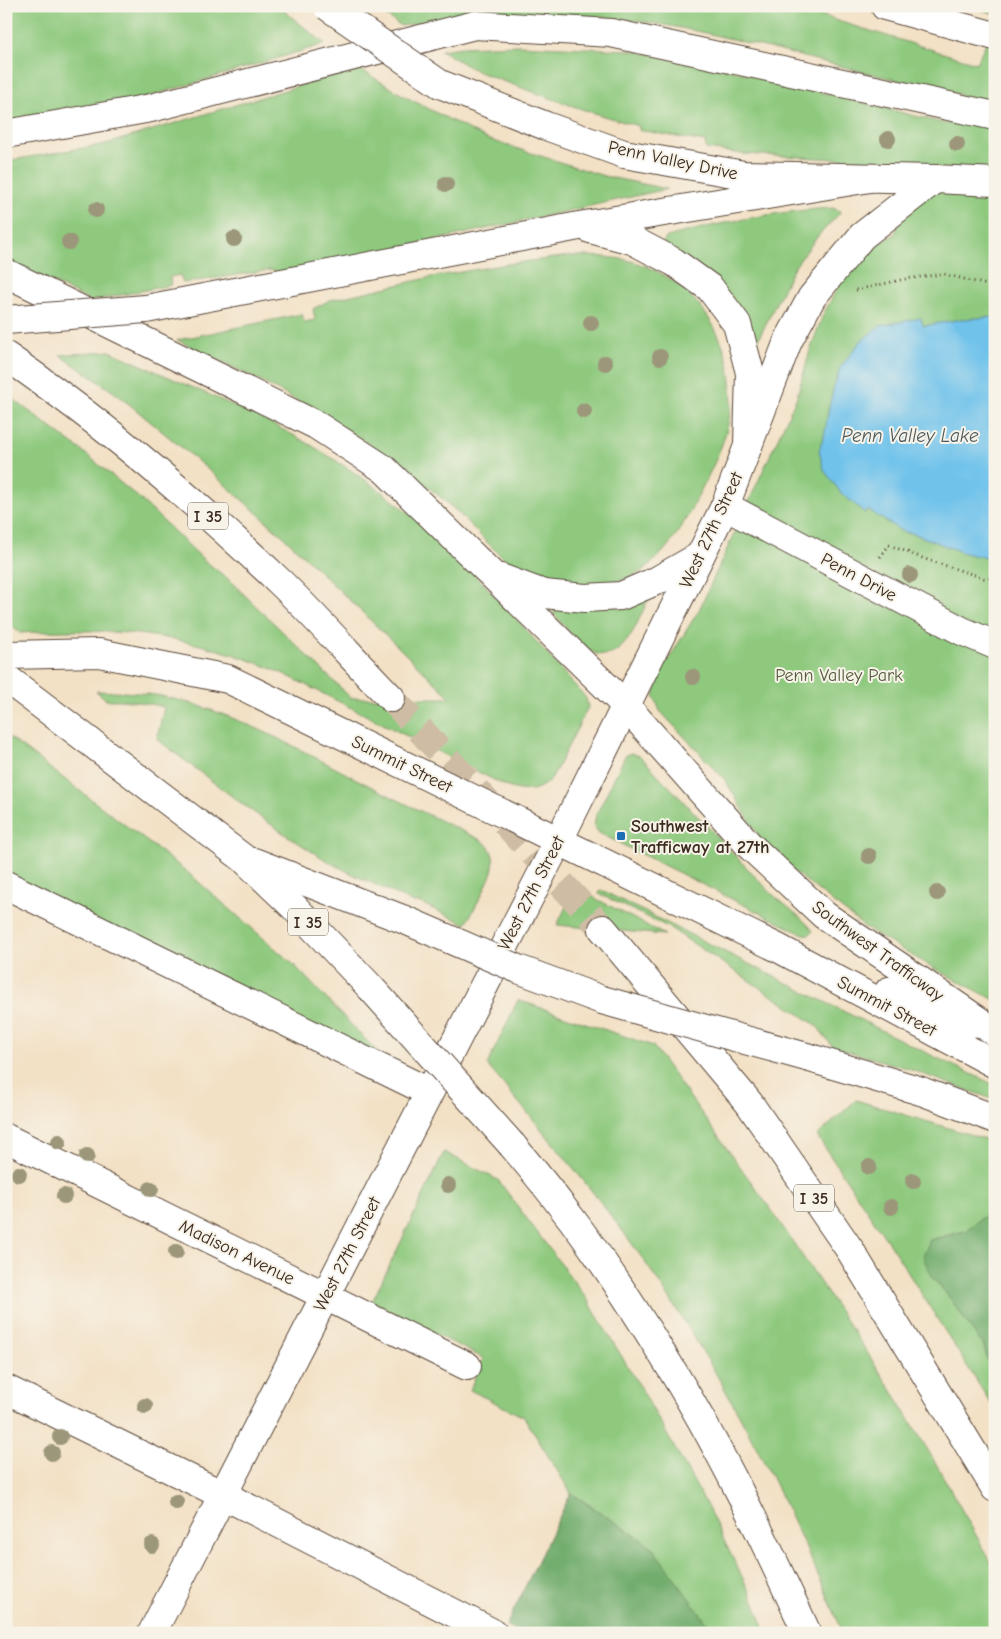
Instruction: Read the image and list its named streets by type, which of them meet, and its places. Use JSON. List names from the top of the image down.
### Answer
{
  "streets": {
    "main road": [
      "Penn Valley Drive",
      "I 35",
      "West 27th Street",
      "Penn Drive",
      "Summit Street",
      "Southwest Trafficway",
      "Madison Avenue"
    ]
  },
  "crossings": [
    ["Penn Valley Drive", "West 27th Street"],
    ["West 27th Street", "Penn Drive"],
    ["West 27th Street", "Summit Street"],
    ["West 27th Street", "Southwest Trafficway"],
    ["West 27th Street", "Madison Avenue"],
    ["Summit Street", "Southwest Trafficway"]
  ],
  "water": ["Penn Valley Lake"],
  "parks": ["Penn Valley Park"],
  "places": {
    "transit": ["Southwest Trafficway at 27th"]
  }
}
